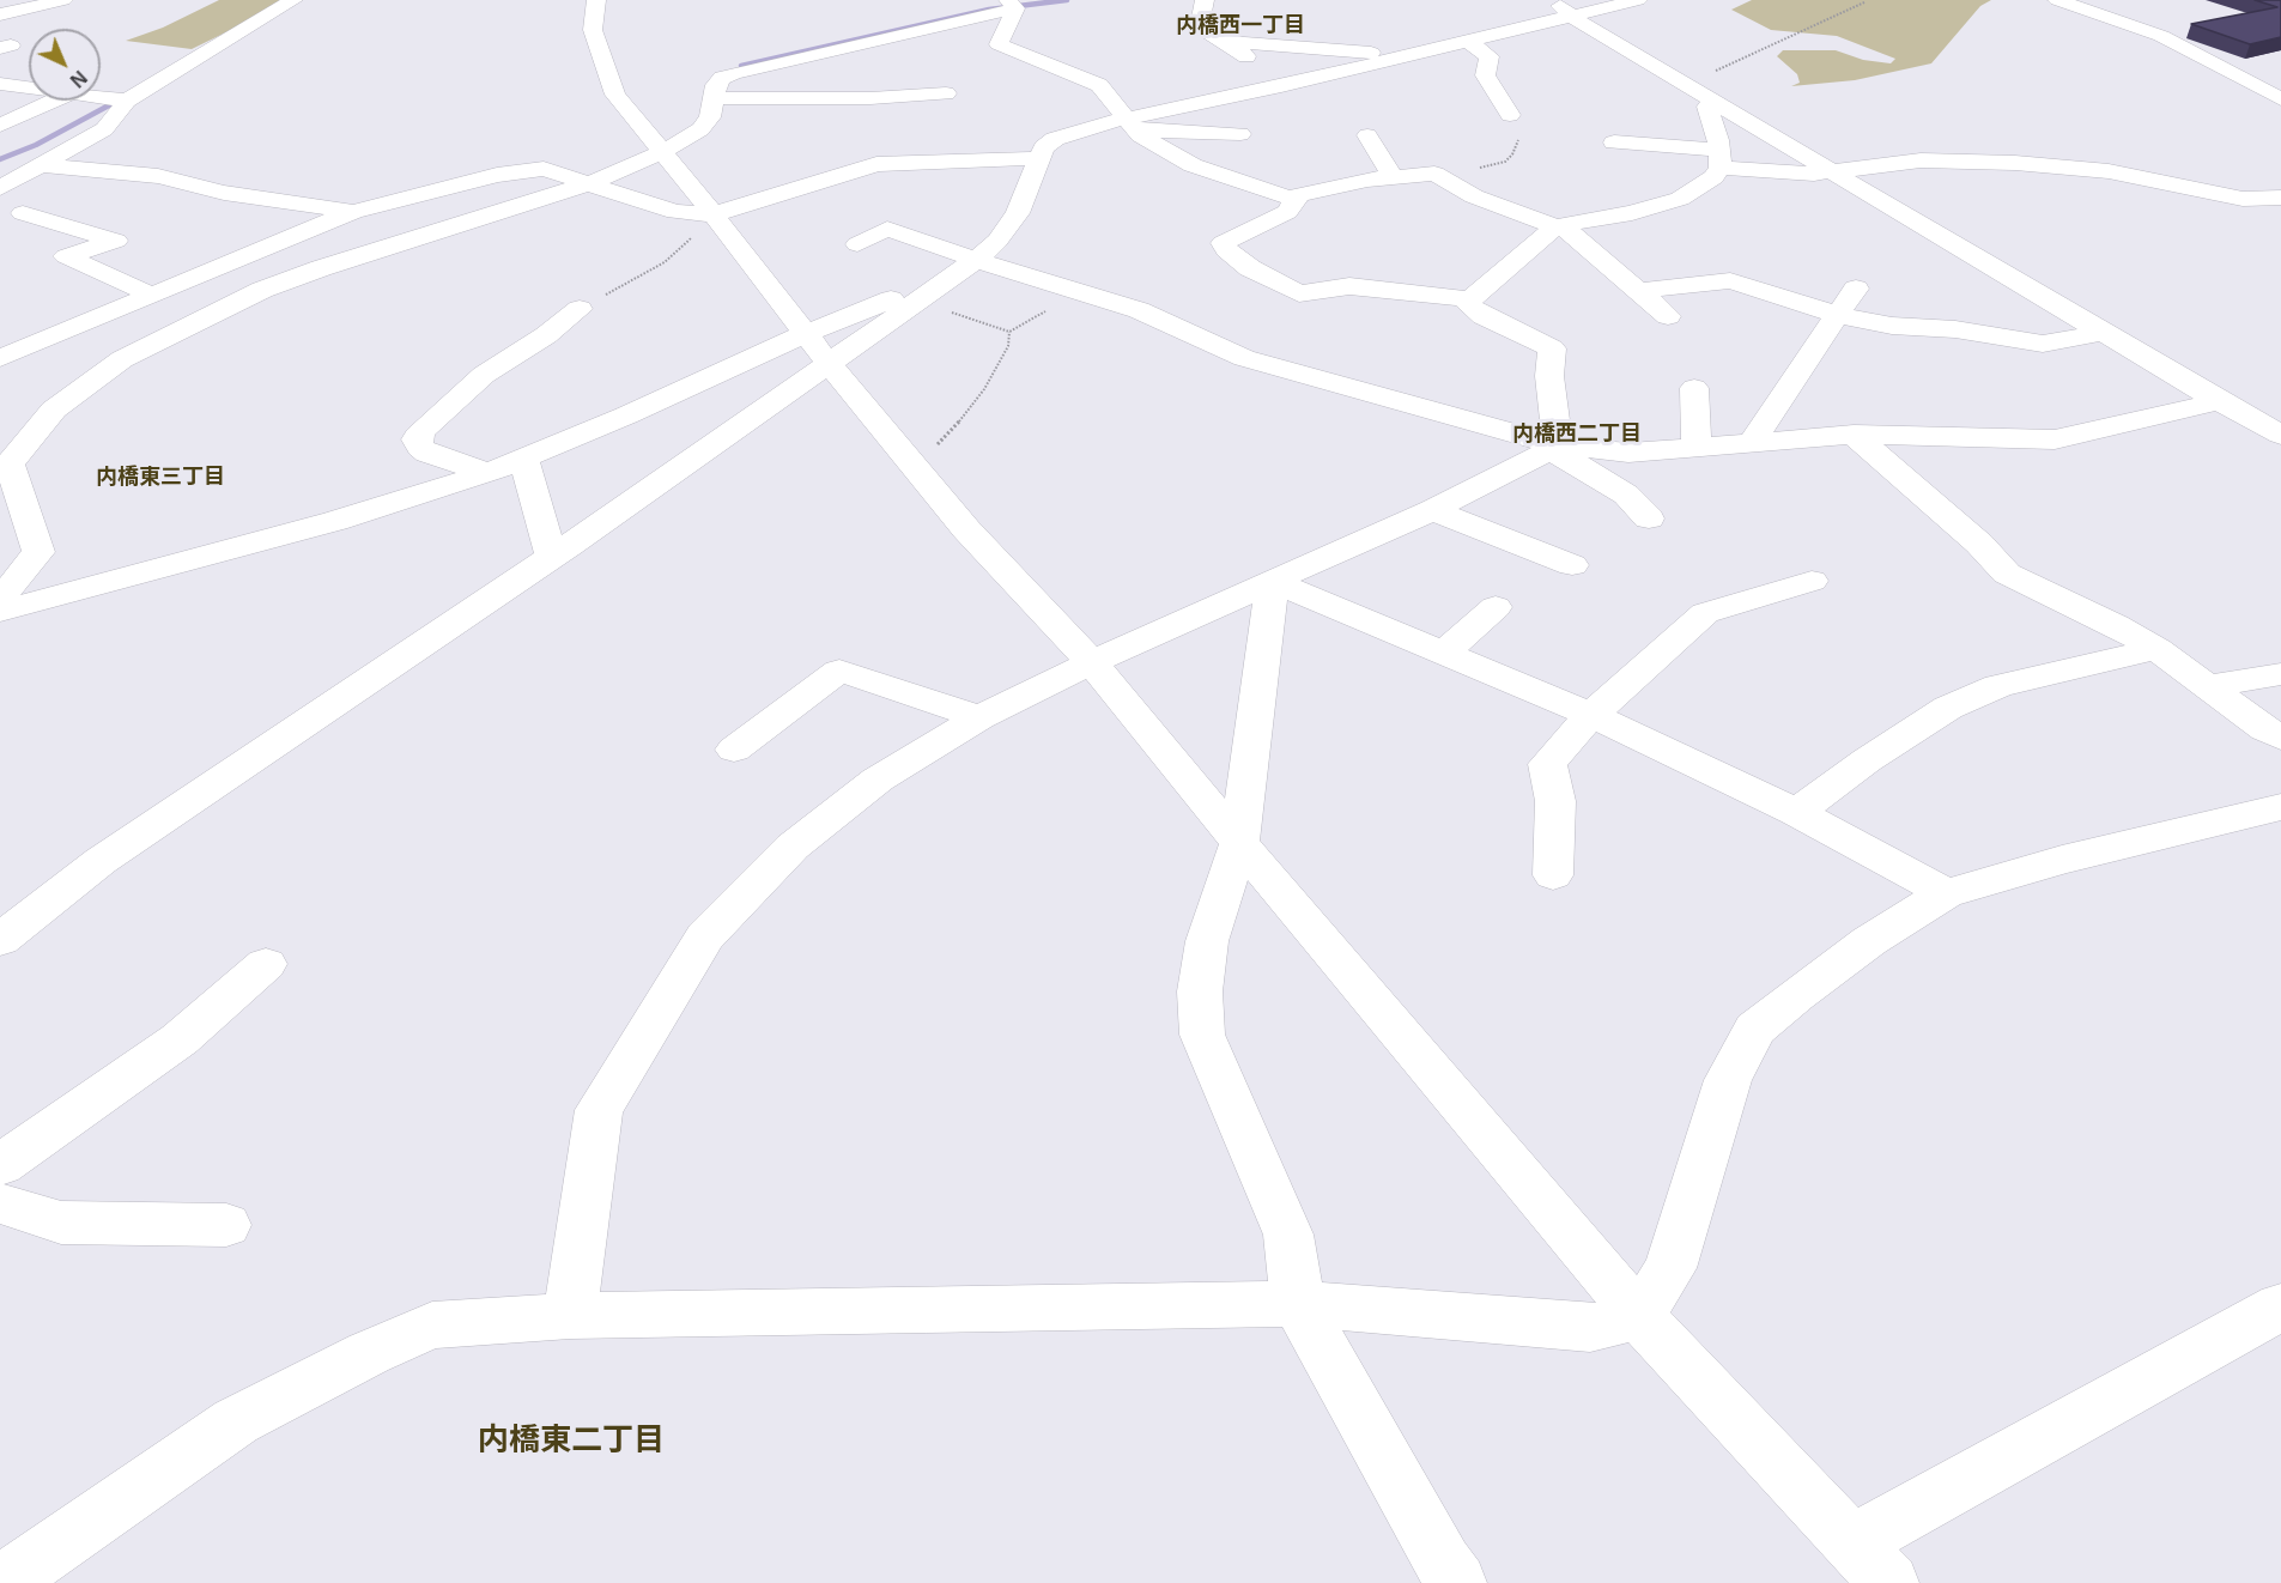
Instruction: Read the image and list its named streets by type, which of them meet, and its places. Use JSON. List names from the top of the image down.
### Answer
{
  "districts": [
    "内橋西一丁目",
    "内橋西二丁目",
    "内橋東三丁目",
    "内橋東二丁目"
  ],
  "north": "bottom right"
}
